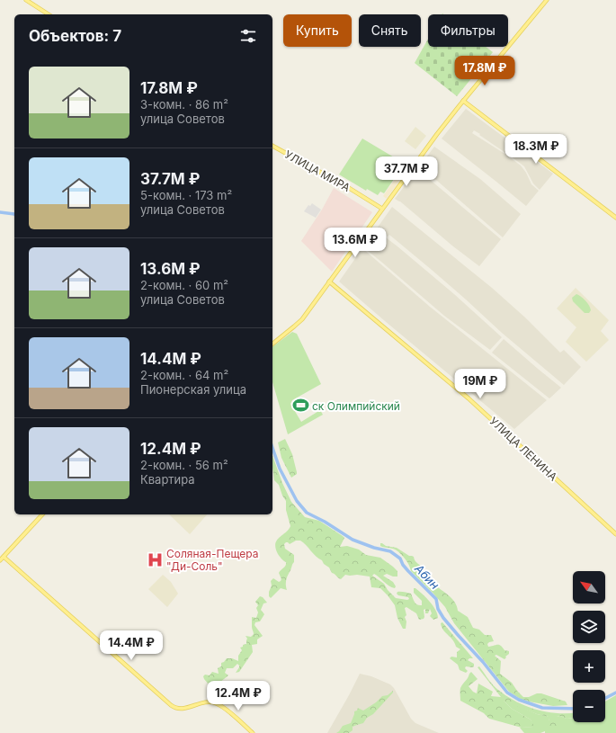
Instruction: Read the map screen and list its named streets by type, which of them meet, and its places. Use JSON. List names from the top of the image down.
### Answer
{
  "streets": {
    "main road": ["УЛИЦА МИРА", "УЛИЦА ЛЕНИНА"]
  },
  "water": ["Абин"],
  "places": {
    "sports": ["ск Олимпийский"],
    "hospital": ["Соляная-Пещера \"Ди-Соль\""]
  },
  "north": "top left",
  "page": {
    "chip": ["Купить", "Снять", "Фильтры"],
    "heading": "Объектов: 7",
    "price": [
      "17.8M ₽",
      "18.3M ₽",
      "37.7M ₽",
      "13.6M ₽",
      "19M ₽",
      "14.4M ₽",
      "12.4M ₽"
    ],
    "list": [
      {
        "name": "17.8M ₽",
        "note": "3-комн. · 86 m² · улица Советов"
      },
      {
        "name": "37.7M ₽",
        "note": "5-комн. · 173 m² · улица Советов"
      },
      {
        "name": "13.6M ₽",
        "note": "2-комн. · 60 m² · улица Советов"
      },
      {
        "name": "14.4M ₽",
        "note": "2-комн. · 64 m² · Пионерская улица"
      },
      {
        "name": "12.4M ₽",
        "note": "2-комн. · 56 m² · Квартира"
      }
    ],
    "map_buttons": ["+", "−"]
  }
}
